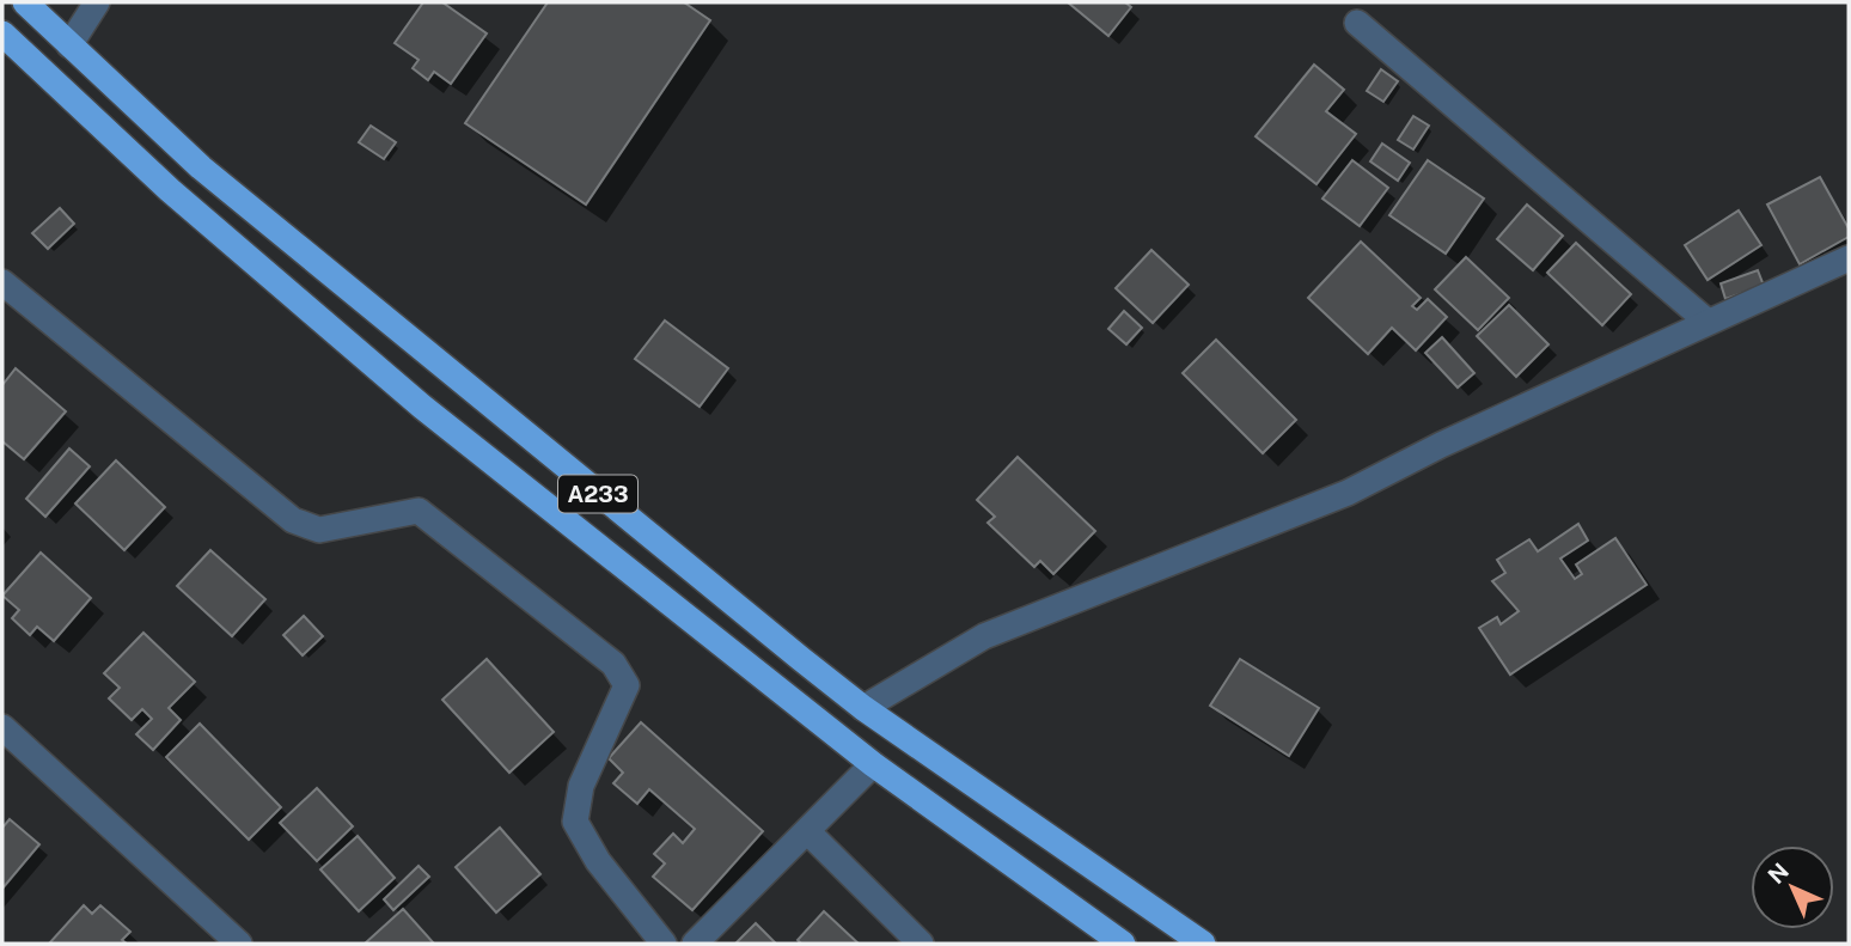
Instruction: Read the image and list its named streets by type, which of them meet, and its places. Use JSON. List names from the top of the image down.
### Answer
{
  "streets": {
    "highway": ["A233"]
  },
  "north": "top left"
}
